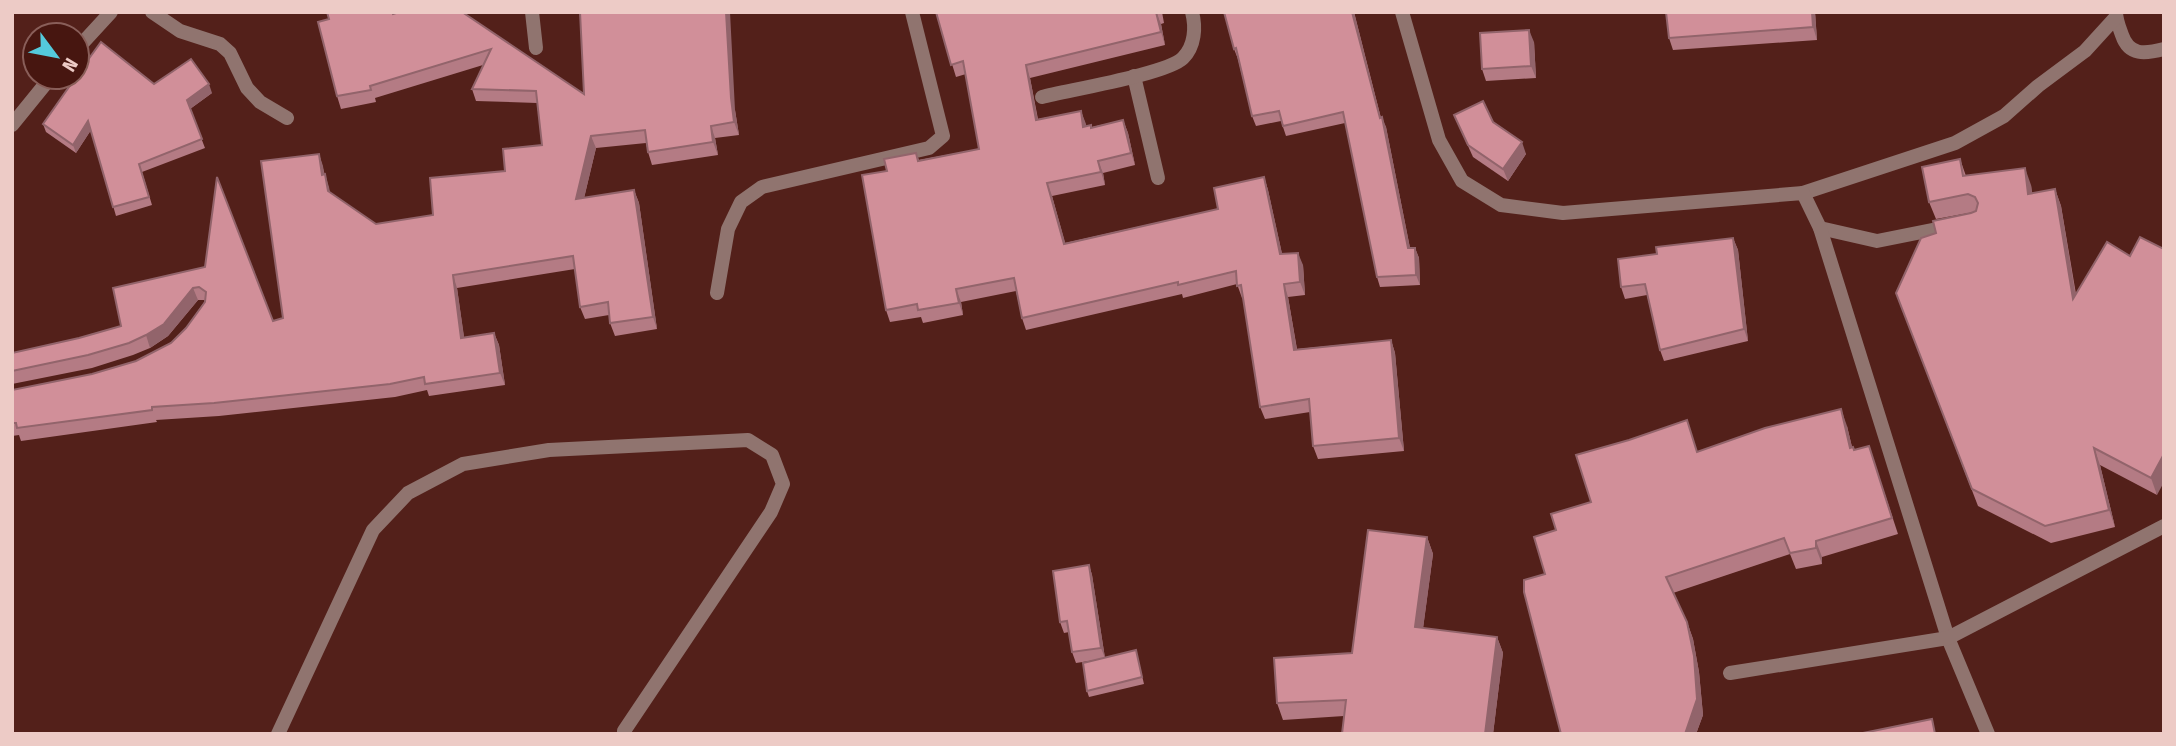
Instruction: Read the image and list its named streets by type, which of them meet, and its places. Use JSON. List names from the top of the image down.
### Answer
{
  "north": "bottom right"
}
